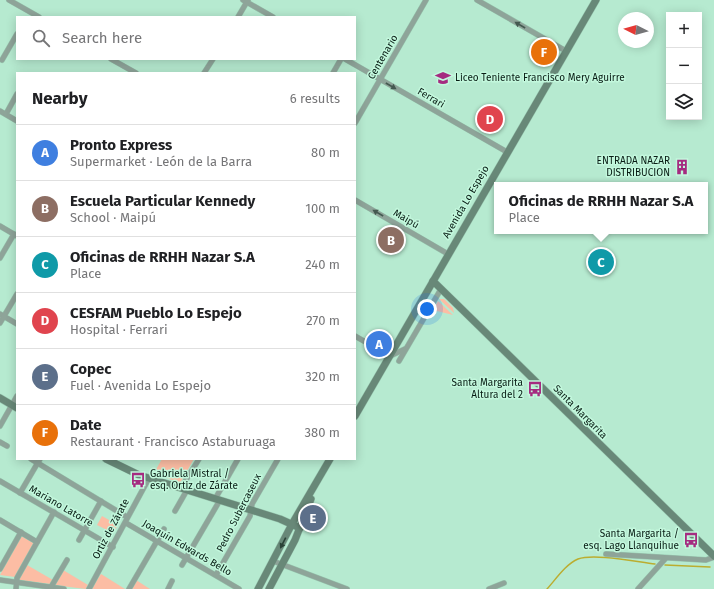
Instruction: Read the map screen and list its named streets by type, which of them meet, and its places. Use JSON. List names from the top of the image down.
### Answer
{
  "streets": {
    "main road": ["Avenida Lo Espejo", "Santa Margarita"],
    "street": [
      "Centenario",
      "Ferrari",
      "Maipú",
      "Mariano Latorre",
      "Pedro Subercaseux",
      "Ortiz de Zárate",
      "Joaquín Edwards Bello"
    ]
  },
  "crossings": [
    ["Centenario", "Ferrari"],
    ["Ferrari", "Avenida Lo Espejo"],
    ["Avenida Lo Espejo", "Maipú"],
    ["Avenida Lo Espejo", "Santa Margarita"],
    ["Mariano Latorre", "Ortiz de Zárate"],
    ["Pedro Subercaseux", "Joaquín Edwards Bello"],
    ["Ortiz de Zárate", "Joaquín Edwards Bello"]
  ],
  "one_way": ["Ferrari", "Maipú"],
  "places": {
    "school or university": ["Liceo Teniente Francisco Mery Aguirre"],
    "building": ["ENTRADA NAZAR DISTRIBUCION"],
    "bus stop": ["Santa Margarita Altura del 2", "Gabriela Mistral / esq. Ortiz de Zárate", "Santa Margarita / esq. Lago Llanquihue"]
  },
  "north": "left",
  "page": {
    "map_buttons": ["+", "−"],
    "search": "Search here",
    "pins": [
      "F",
      "D",
      "B",
      "C",
      "A",
      "E"
    ],
    "heading": ["Nearby", "6 results"],
    "list": [
      {
        "mark": "A",
        "name": "Pronto Express",
        "note": "Supermarket · León de la Barra",
        "value": "80 m"
      },
      {
        "mark": "B",
        "name": "Escuela Particular Kennedy",
        "note": "School · Maipú",
        "value": "100 m"
      },
      {
        "mark": "C",
        "name": "Oficinas de RRHH Nazar S.A",
        "note": "Place",
        "value": "240 m"
      },
      {
        "mark": "D",
        "name": "CESFAM Pueblo Lo Espejo",
        "note": "Hospital · Ferrari",
        "value": "270 m"
      },
      {
        "mark": "E",
        "name": "Copec",
        "note": "Fuel · Avenida Lo Espejo",
        "value": "320 m"
      },
      {
        "mark": "F",
        "name": "Date",
        "note": "Restaurant · Francisco Astaburuaga",
        "value": "380 m"
      }
    ],
    "popup": ["Oficinas de RRHH Nazar S.A", "Place"]
  }
}
